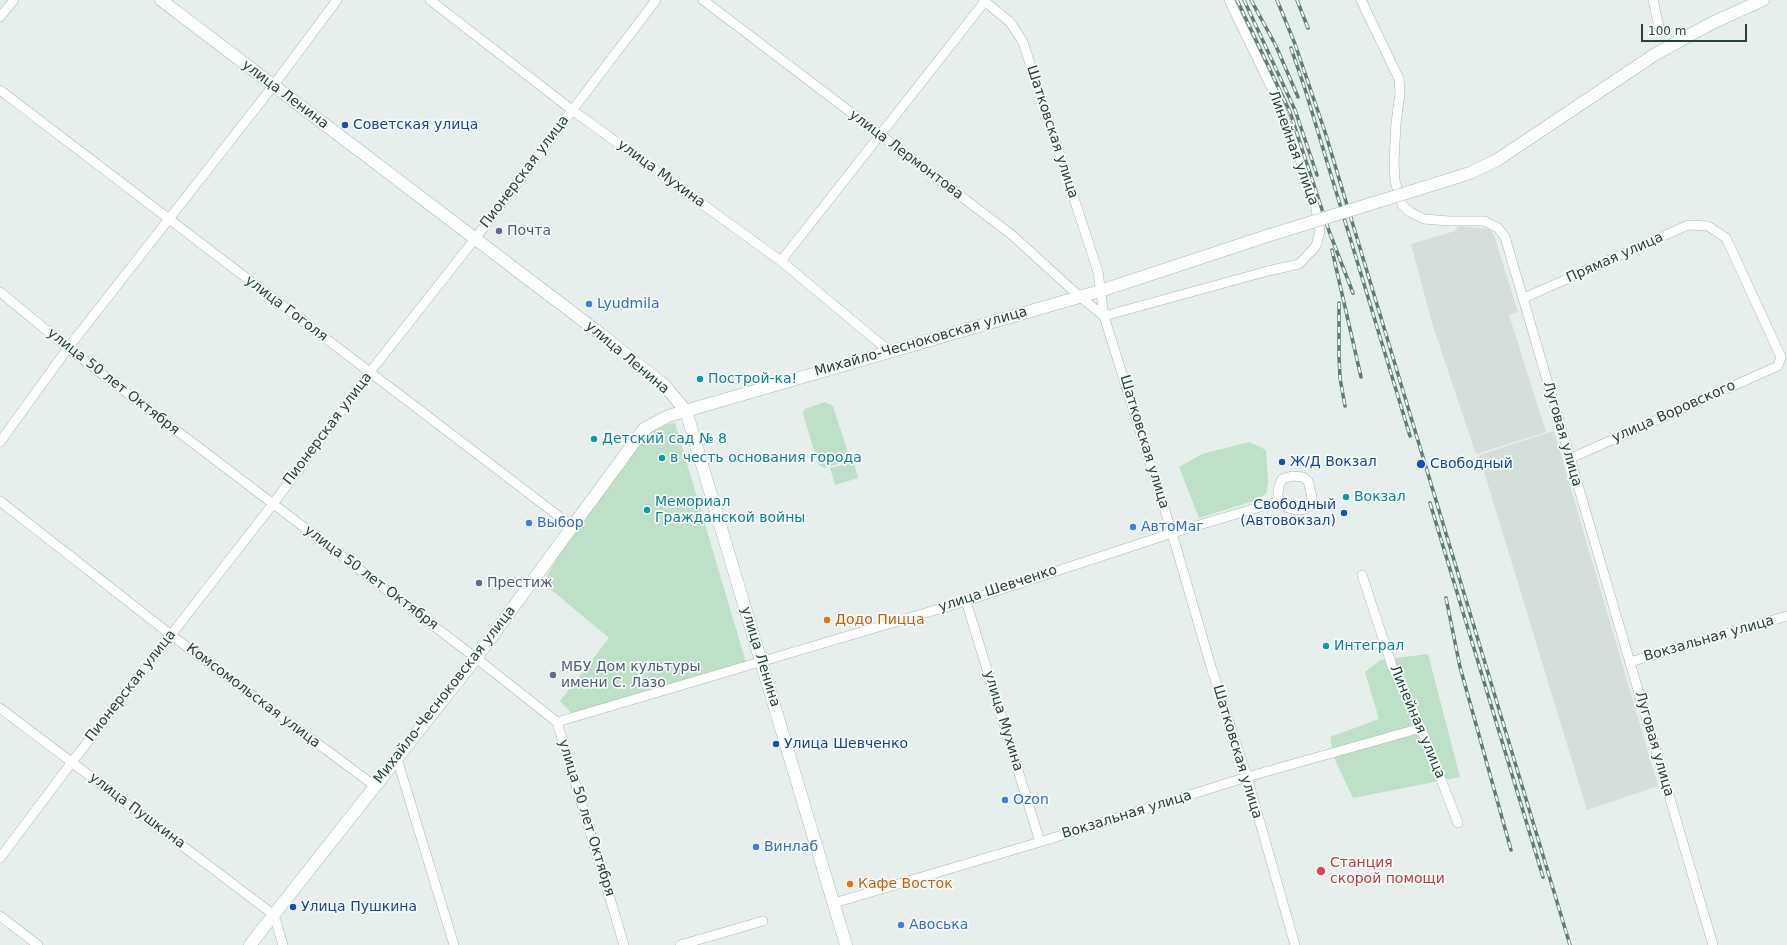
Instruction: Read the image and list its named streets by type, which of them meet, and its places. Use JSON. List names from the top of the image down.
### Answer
{
  "streets": {
    "main road": ["улица Ленина", "Михайло-Чесноковская улица"],
    "street": [
      "Шатковская улица",
      "Линейная улица",
      "улица Лермонтова",
      "Пионерская улица",
      "улица Мухина",
      "Прямая улица",
      "улица Гоголя",
      "улица 50 лет Октября",
      "улица Воровского",
      "Луговая улица",
      "улица Шевченко",
      "Вокзальная улица",
      "Комсомольская улица",
      "улица Пушкина"
    ]
  },
  "crossings": [
    ["улица Ленина", "Пионерская улица"],
    ["улица Ленина", "Михайло-Чесноковская улица"],
    ["улица Ленина", "улица Шевченко"],
    ["улица Ленина", "Вокзальная улица"],
    ["Шатковская улица", "Линейная улица"],
    ["Шатковская улица", "улица Лермонтова"],
    ["Шатковская улица", "Михайло-Чесноковская улица"],
    ["Шатковская улица", "улица Шевченко"],
    ["Шатковская улица", "Вокзальная улица"],
    ["Линейная улица", "улица Лермонтова"],
    ["Линейная улица", "Вокзальная улица"],
    ["улица Лермонтова", "Михайло-Чесноковская улица"],
    ["Пионерская улица", "улица Мухина"],
    ["Пионерская улица", "улица Гоголя"],
    ["Пионерская улица", "улица 50 лет Октября"],
    ["Пионерская улица", "Комсомольская улица"],
    ["Пионерская улица", "улица Пушкина"],
    ["улица Мухина", "Михайло-Чесноковская улица"],
    ["улица Мухина", "улица Шевченко"],
    ["улица Мухина", "Вокзальная улица"],
    ["Прямая улица", "улица Воровского"],
    ["Прямая улица", "Луговая улица"],
    ["улица Гоголя", "Михайло-Чесноковская улица"],
    ["Михайло-Чесноковская улица", "улица 50 лет Октября"],
    ["Михайло-Чесноковская улица", "Комсомольская улица"],
    ["Михайло-Чесноковская улица", "улица Пушкина"],
    ["улица 50 лет Октября", "улица Шевченко"],
    ["улица Воровского", "Луговая улица"],
    ["Луговая улица", "Вокзальная улица"]
  ],
  "places": [
    "Советская улица",
    "Почта",
    "Lyudmila",
    "Построй-ка!",
    "Детский сад № 8",
    "в честь основания города",
    "Ж/Д Вокзал",
    "Свободный",
    "Вокзал",
    "Мемориал Гражданской войны",
    "Свободный (Автовокзал)",
    "Выбор",
    "АвтоМаг",
    "Престиж",
    "Додо Пицца",
    "Интеграл",
    "МБУ Дом культуры имени С. Лазо",
    "Улица Шевченко",
    "Ozon",
    "Винлаб",
    "Станция скорой помощи",
    "Кафе Восток",
    "Улица Пушкина",
    "Авоська"
  ],
  "scale_bar": "100 m"
}
